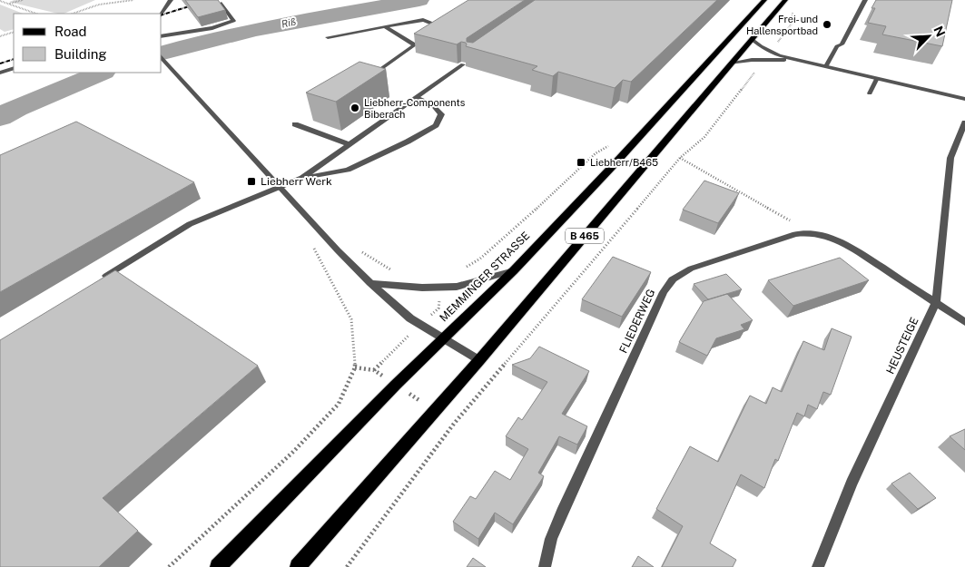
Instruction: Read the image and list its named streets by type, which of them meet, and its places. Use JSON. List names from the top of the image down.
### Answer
{
  "streets": {
    "main road": ["B 465", "MEMMINGER STRASSE"],
    "street": ["FLIEDERWEG", "HEUSTEIGE"]
  },
  "crossings": [
    ["FLIEDERWEG", "HEUSTEIGE"]
  ],
  "water": ["Riß"],
  "places": {
    "other": ["Frei- und Hallensportbad", "Liebherr-Components Biberach"],
    "transit": ["Liebherr/B465", "Liebherr Werk"]
  },
  "legend": ["Road", "Building"],
  "north": "top right"
}
